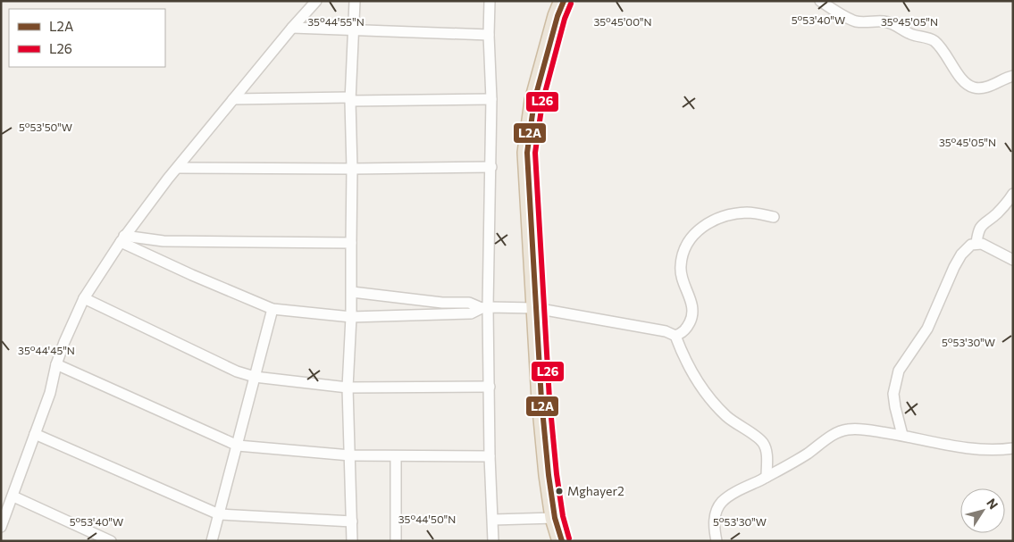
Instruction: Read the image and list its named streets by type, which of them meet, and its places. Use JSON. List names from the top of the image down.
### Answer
{
  "places": ["Mghayer2"],
  "lines": ["transit line L2A", "transit line L26"],
  "legend": ["L2A", "L26"],
  "north": "top right",
  "coordinates": [
    "5°53'40\"W",
    "35°45'05\"N",
    "35°44'55\"N",
    "35°45'00\"N",
    "5°53'50\"W",
    "5°53'30\"W",
    "35°44'45\"N",
    "35°44'50\"N"
  ]
}
